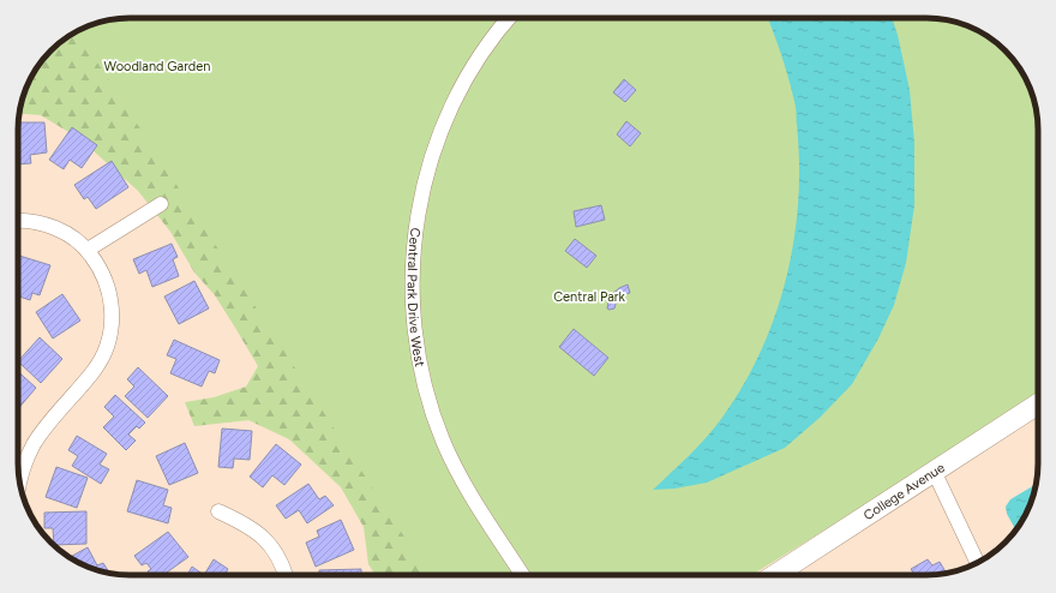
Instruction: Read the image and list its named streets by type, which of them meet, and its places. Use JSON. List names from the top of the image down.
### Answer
{
  "streets": {
    "main road": ["College Avenue"],
    "street": ["Central Park Drive West"]
  },
  "parks": ["Woodland Garden", "Central Park"]
}
